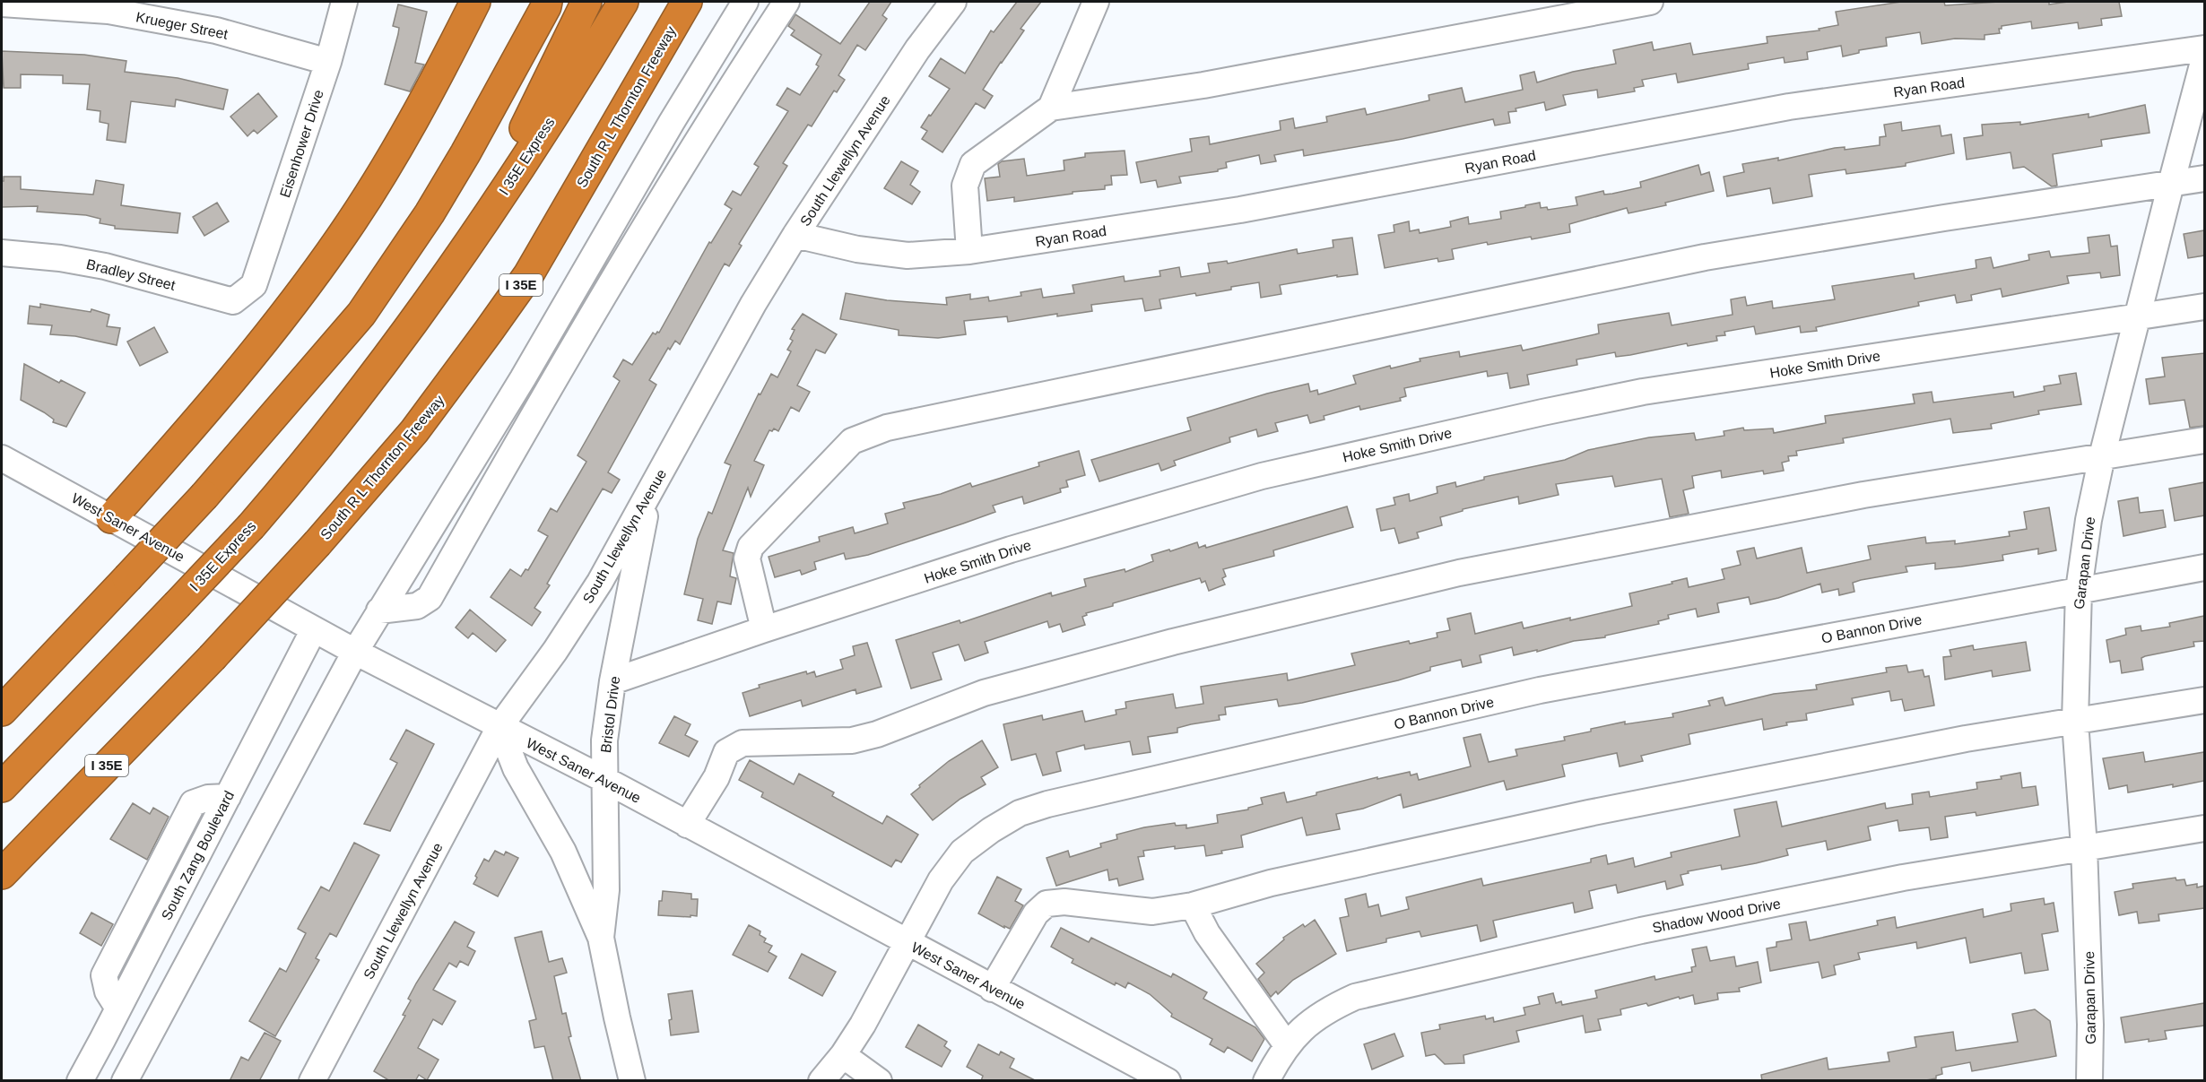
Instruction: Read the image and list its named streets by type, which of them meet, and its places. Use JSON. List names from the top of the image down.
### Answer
{
  "streets": {
    "highway": ["South R L Thornton Freeway", "I 35E Express", "I 35E"],
    "street": [
      "Krueger Street",
      "Ryan Road",
      "Eisenhower Drive",
      "South Llewellyn Avenue",
      "Bradley Street",
      "Hoke Smith Drive",
      "West Saner Avenue",
      "Garapan Drive",
      "O Bannon Drive",
      "Bristol Drive",
      "South Zang Boulevard",
      "Shadow Wood Drive"
    ]
  },
  "crossings": [
    ["Krueger Street", "Eisenhower Drive"],
    ["Ryan Road", "South Llewellyn Avenue"],
    ["Eisenhower Drive", "Bradley Street"],
    ["South Llewellyn Avenue", "West Saner Avenue"],
    ["South Llewellyn Avenue", "Bristol Drive"],
    ["Hoke Smith Drive", "Garapan Drive"],
    ["Hoke Smith Drive", "Bristol Drive"],
    ["West Saner Avenue", "O Bannon Drive"],
    ["West Saner Avenue", "Bristol Drive"],
    ["West Saner Avenue", "South Zang Boulevard"],
    ["Garapan Drive", "O Bannon Drive"],
    ["Garapan Drive", "Shadow Wood Drive"]
  ]
}
